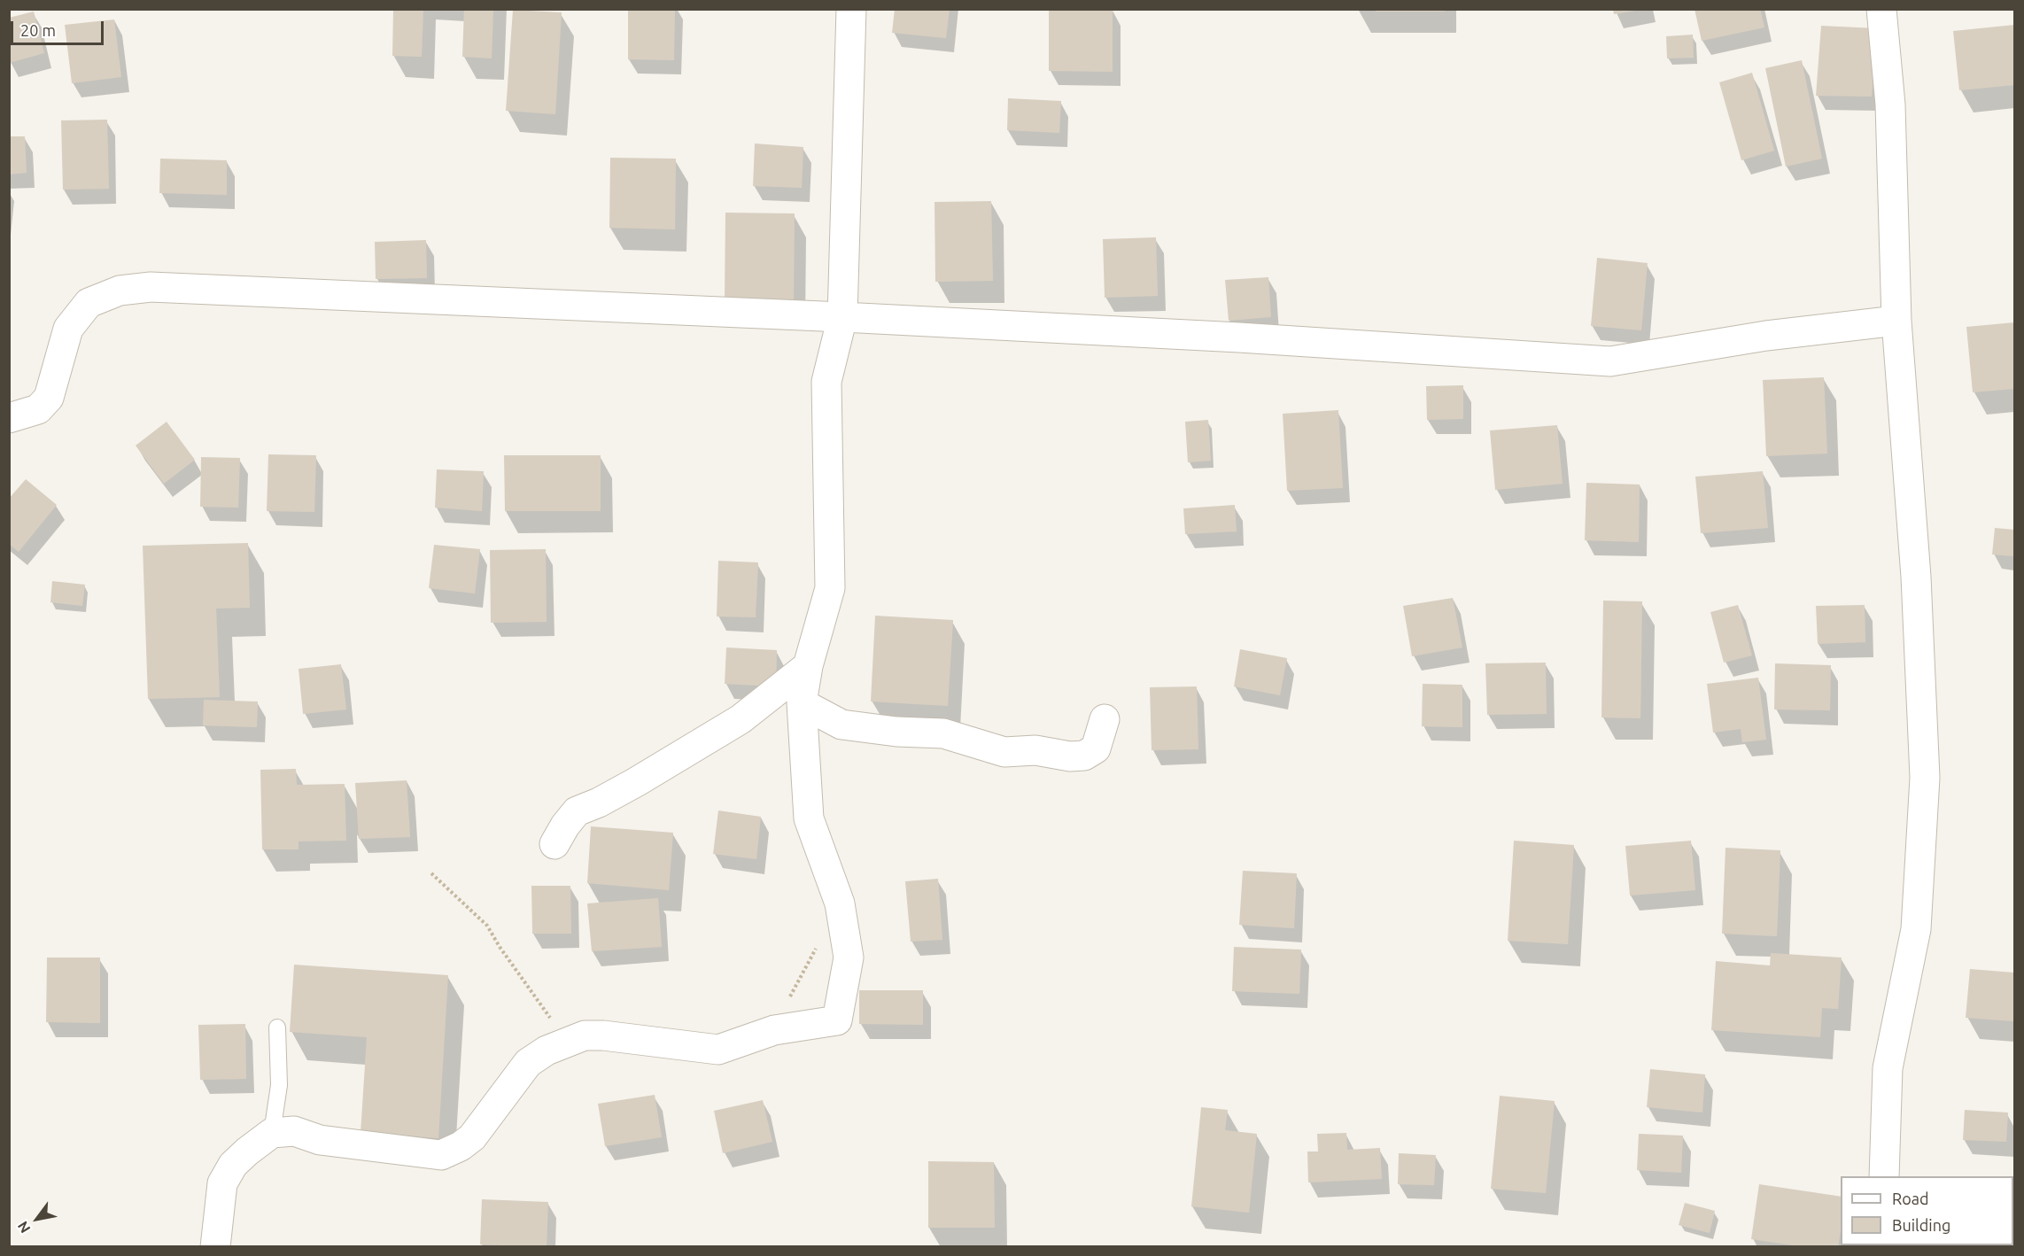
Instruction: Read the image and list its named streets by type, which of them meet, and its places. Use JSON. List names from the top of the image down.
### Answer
{
  "legend": ["Road", "Building"],
  "scale_bar": "20 m",
  "north": "bottom left"
}
